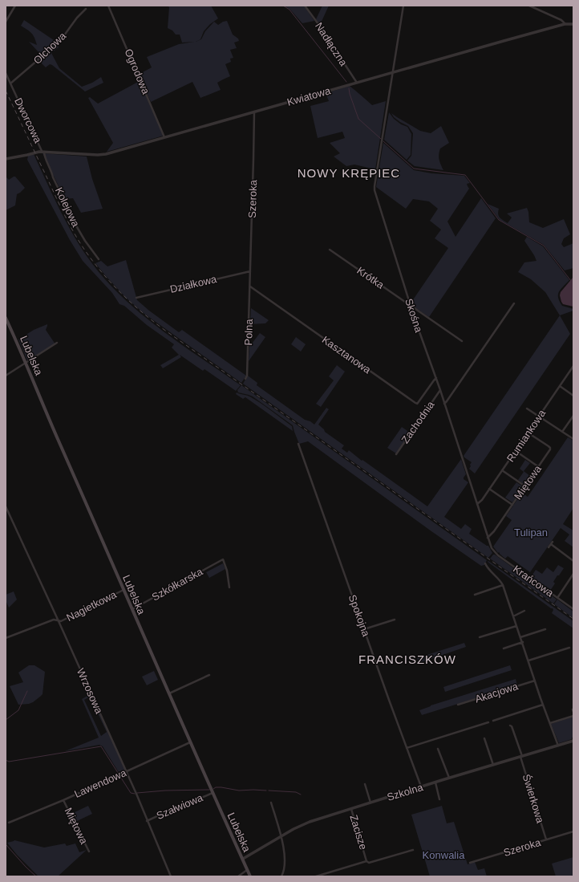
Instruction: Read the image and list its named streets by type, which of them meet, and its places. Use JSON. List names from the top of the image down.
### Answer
{
  "streets": {
    "main road": ["Lubelska"],
    "street": [
      "Nadłączna",
      "Olchowa",
      "Ogrodowa",
      "Kwiatowa",
      "Dworcowa",
      "Szeroka",
      "Kolejowa",
      "Krótka",
      "Działkowa",
      "Skośna",
      "Polna",
      "Kasztanowa",
      "Zachodnia",
      "Rumiankowa",
      "Miętowa",
      "Krańcowa",
      "Szkółkarska",
      "Nagietkowa",
      "Spokojna",
      "Wrzosowa",
      "Akacjowa",
      "Lawendowa",
      "Szkolna",
      "Świerkowa",
      "Szałwiowa",
      "Zacisze"
    ]
  },
  "crossings": [
    ["Nadłączna", "Kwiatowa"],
    ["Olchowa", "Dworcowa"],
    ["Ogrodowa", "Kwiatowa"],
    ["Kwiatowa", "Dworcowa"],
    ["Kwiatowa", "Szeroka"],
    ["Kwiatowa", "Kolejowa"],
    ["Kwiatowa", "Skośna"],
    ["Dworcowa", "Kolejowa"],
    ["Szeroka", "Działkowa"],
    ["Szeroka", "Polna"],
    ["Szeroka", "Kasztanowa"],
    ["Szeroka", "Świerkowa"],
    ["Krótka", "Skośna"],
    ["Skośna", "Kasztanowa"],
    ["Skośna", "Zachodnia"],
    ["Skośna", "Rumiankowa"],
    ["Skośna", "Miętowa"],
    ["Skośna", "Krańcowa"],
    ["Polna", "Kasztanowa"],
    ["Lubelska", "Szkółkarska"],
    ["Lubelska", "Nagietkowa"],
    ["Lubelska", "Lawendowa"],
    ["Lubelska", "Szkolna"],
    ["Lubelska", "Szałwiowa"],
    ["Rumiankowa", "Miętowa"],
    ["Miętowa", "Lawendowa"],
    ["Nagietkowa", "Wrzosowa"],
    ["Spokojna", "Szkolna"],
    ["Wrzosowa", "Lawendowa"],
    ["Wrzosowa", "Szałwiowa"],
    ["Szkolna", "Świerkowa"],
    ["Szkolna", "Zacisze"]
  ],
  "districts": ["NOWY KRĘPIEC", "FRANCISZKÓW"],
  "parks": ["Tulipan", "Konwalia"]
}
